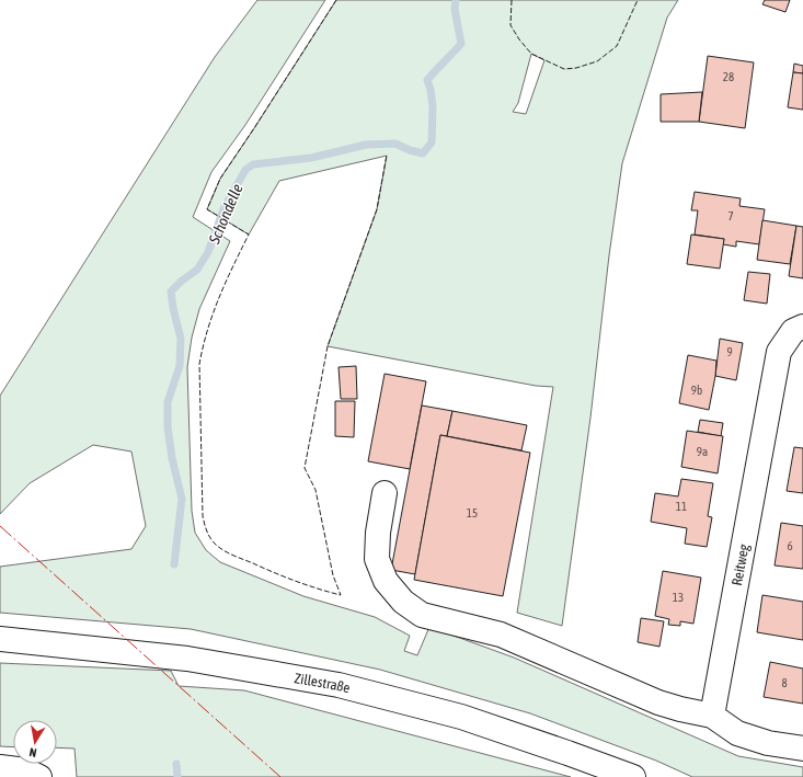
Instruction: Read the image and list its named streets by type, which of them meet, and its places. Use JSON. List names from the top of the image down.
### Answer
{
  "streets": {
    "main road": ["Reitweg", "Zillestraße"]
  },
  "water": ["Schondelle"],
  "house_numbers": [
    "28",
    "7",
    "9",
    "9b",
    "9a",
    "11",
    "15",
    "6",
    "13",
    "8"
  ],
  "north": "bottom"
}
